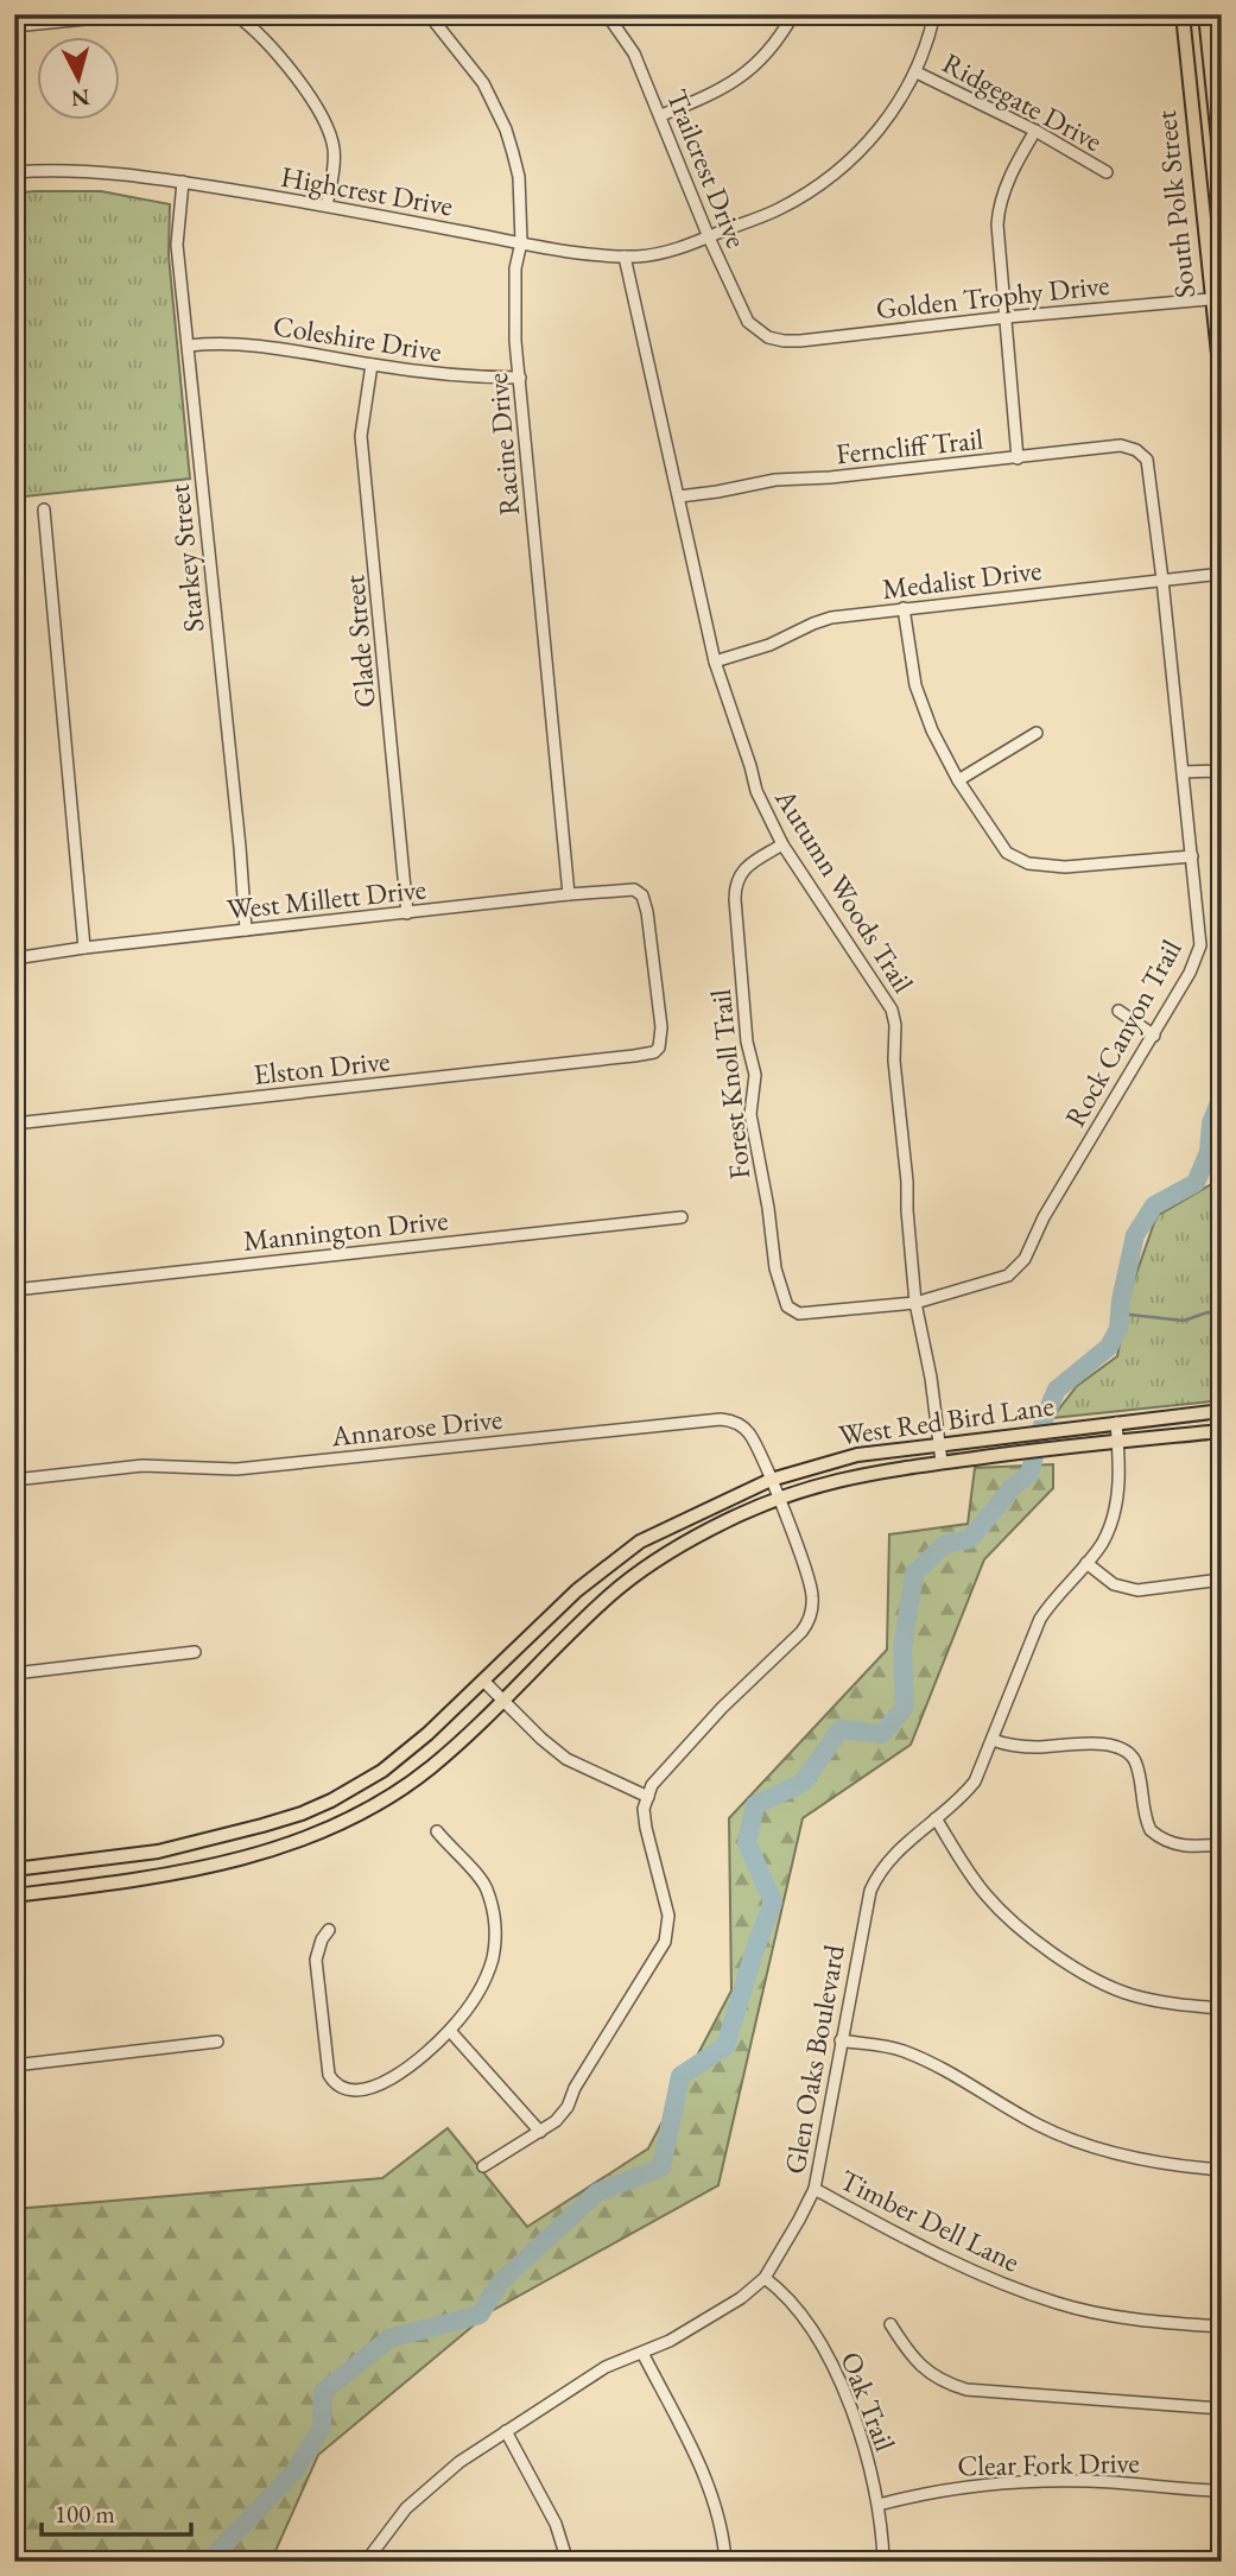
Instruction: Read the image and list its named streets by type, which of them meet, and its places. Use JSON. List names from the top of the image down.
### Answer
{
  "streets": {
    "main road": ["South Polk Street", "West Red Bird Lane"],
    "street": [
      "Ridgegate Drive",
      "Trailcrest Drive",
      "Highcrest Drive",
      "Golden Trophy Drive",
      "Coleshire Drive",
      "Racine Drive",
      "Ferncliff Trail",
      "Starkey Street",
      "Medalist Drive",
      "Glade Street",
      "Autumn Woods Trail",
      "West Millett Drive",
      "Rock Canyon Trail",
      "Elston Drive",
      "Forest Knoll Trail",
      "Mannington Drive",
      "Annarose Drive",
      "Glen Oaks Boulevard",
      "Timber Dell Lane",
      "Oak Trail",
      "Clear Fork Drive"
    ]
  },
  "crossings": [
    ["Ridgegate Drive", "Highcrest Drive"],
    ["Trailcrest Drive", "Highcrest Drive"],
    ["Trailcrest Drive", "Golden Trophy Drive"],
    ["Highcrest Drive", "Racine Drive"],
    ["Highcrest Drive", "Starkey Street"],
    ["Highcrest Drive", "Autumn Woods Trail"],
    ["South Polk Street", "Golden Trophy Drive"],
    ["Coleshire Drive", "Racine Drive"],
    ["Coleshire Drive", "Starkey Street"],
    ["Coleshire Drive", "Glade Street"],
    ["Racine Drive", "West Millett Drive"],
    ["Ferncliff Trail", "Autumn Woods Trail"],
    ["Ferncliff Trail", "Rock Canyon Trail"],
    ["Starkey Street", "West Millett Drive"],
    ["Medalist Drive", "Autumn Woods Trail"],
    ["Medalist Drive", "Rock Canyon Trail"],
    ["Glade Street", "West Millett Drive"],
    ["Autumn Woods Trail", "Rock Canyon Trail"],
    ["Autumn Woods Trail", "Forest Knoll Trail"],
    ["Autumn Woods Trail", "West Red Bird Lane"],
    ["West Millett Drive", "Elston Drive"],
    ["Rock Canyon Trail", "Forest Knoll Trail"],
    ["West Red Bird Lane", "Annarose Drive"],
    ["West Red Bird Lane", "Glen Oaks Boulevard"],
    ["Glen Oaks Boulevard", "Timber Dell Lane"],
    ["Glen Oaks Boulevard", "Oak Trail"],
    ["Oak Trail", "Clear Fork Drive"]
  ],
  "scale_bar": "100 m",
  "north": "bottom"
}
